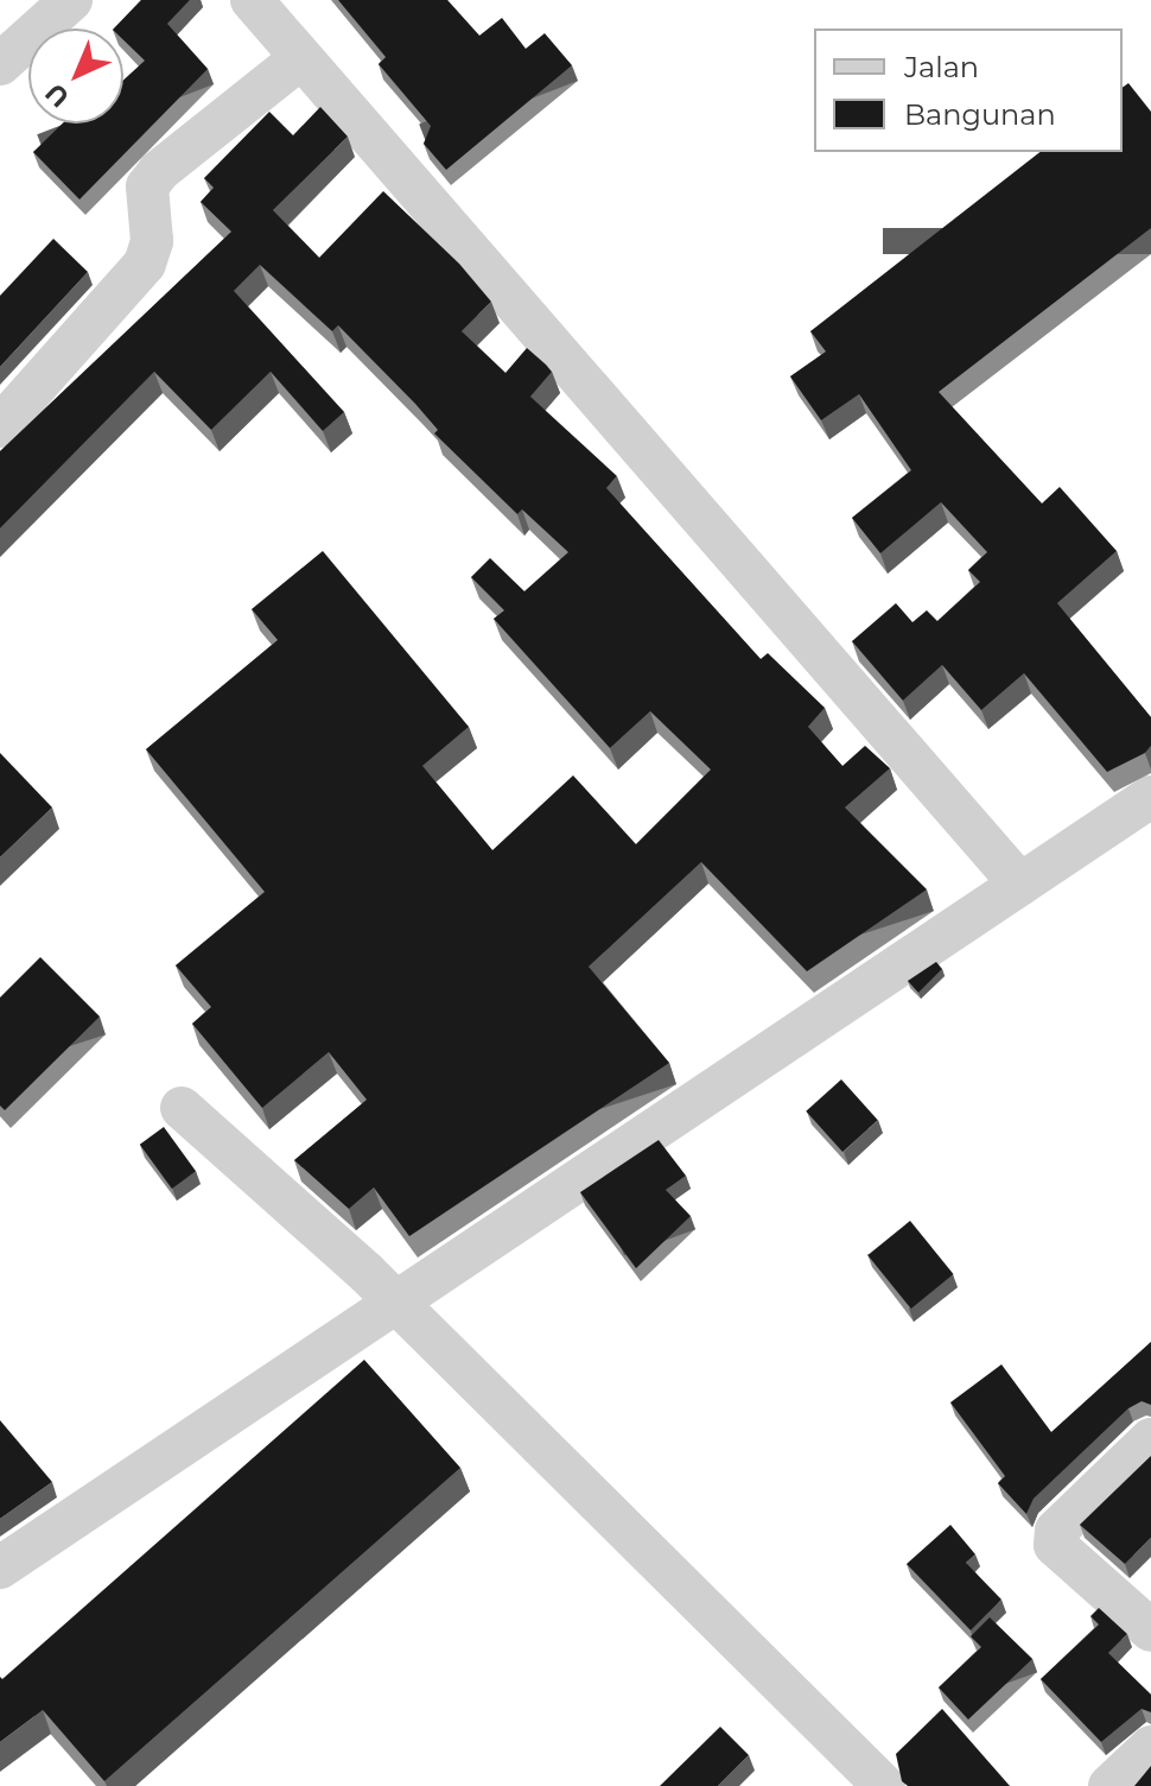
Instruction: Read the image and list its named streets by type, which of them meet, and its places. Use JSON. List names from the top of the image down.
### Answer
{
  "legend": ["Jalan", "Bangunan"],
  "north": "bottom left"
}
